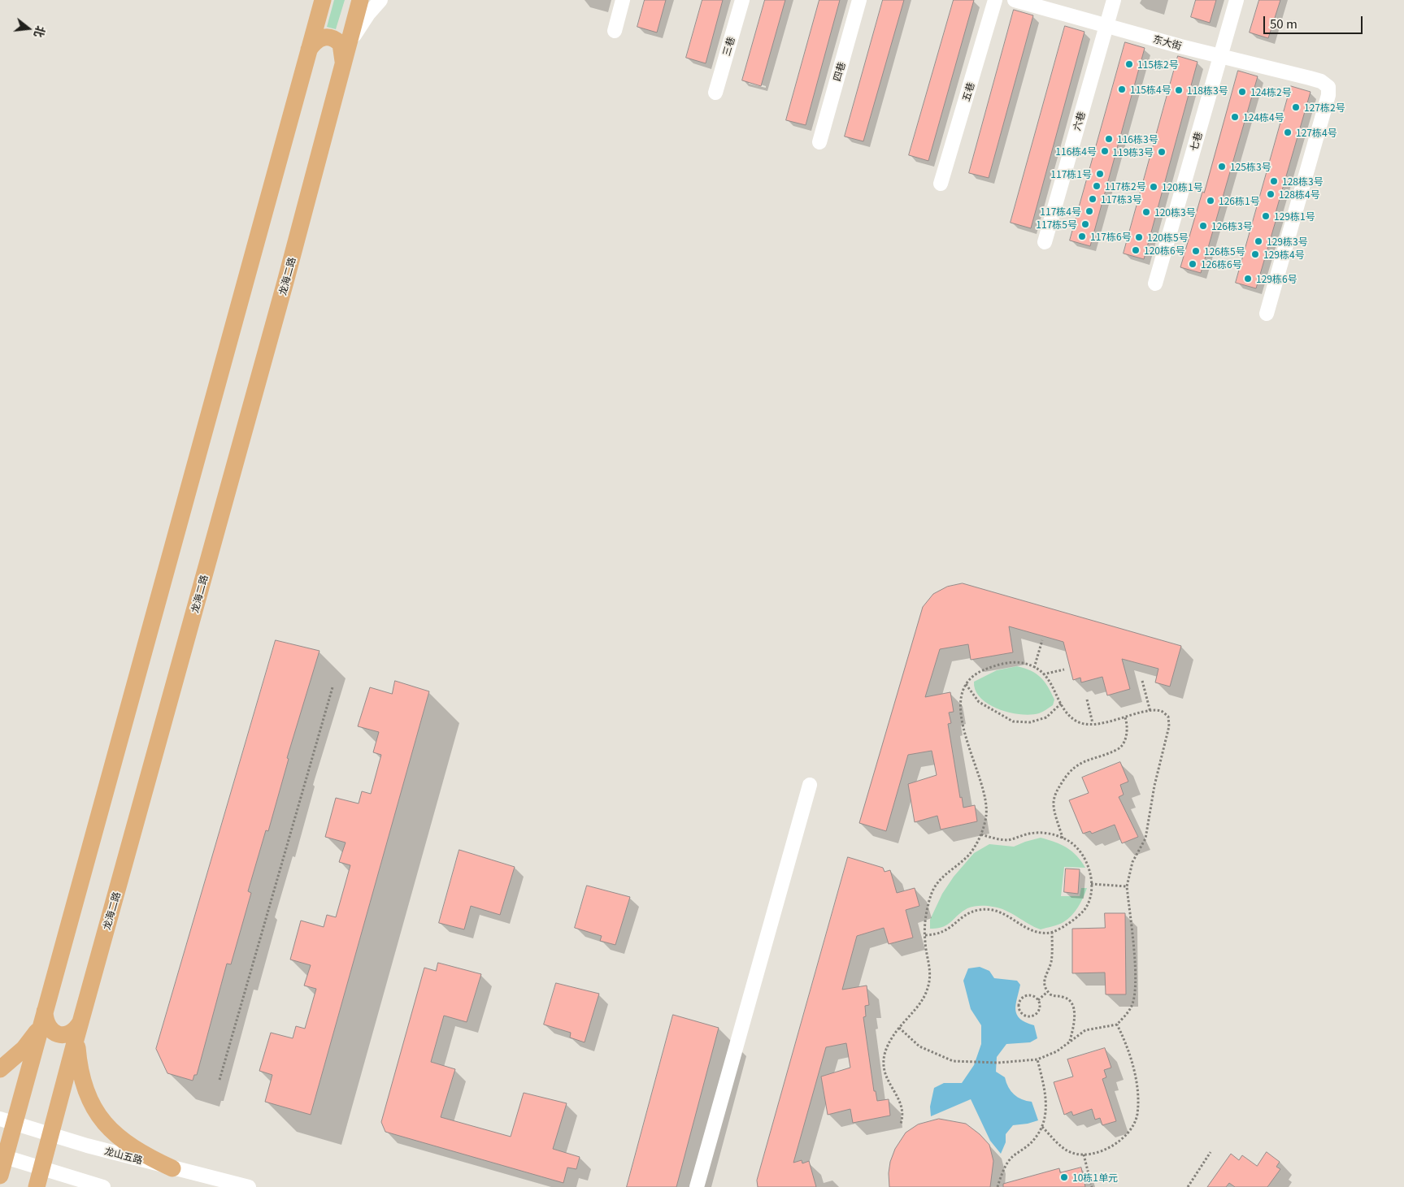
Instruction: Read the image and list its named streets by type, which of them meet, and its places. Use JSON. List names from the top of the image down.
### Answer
{
  "streets": {
    "main road": ["龙海二路"],
    "street": [
      "东大街",
      "三巷",
      "四巷",
      "五巷",
      "六巷",
      "七巷",
      "龙山五路"
    ]
  },
  "crossings": [
    ["东大街", "六巷"],
    ["东大街", "七巷"],
    ["龙海二路", "龙山五路"]
  ],
  "places": [
    "115栋2号",
    "115栋4号",
    "118栋3号",
    "124栋2号",
    "127栋2号",
    "124栋4号",
    "127栋4号",
    "116栋3号",
    "116栋4号",
    "119栋3号",
    "125栋3号",
    "117栋1号",
    "128栋3号",
    "117栋2号",
    "120栋1号",
    "128栋4号",
    "117栋3号",
    "126栋1号",
    "117栋4号",
    "120栋3号",
    "129栋1号",
    "117栋5号",
    "126栋3号",
    "117栋6号",
    "120栋5号",
    "129栋3号",
    "120栋6号",
    "126栋5号",
    "129栋4号",
    "126栋6号",
    "129栋6号",
    "10栋1单元"
  ],
  "scale_bar": "50 m",
  "north": "right"
}
